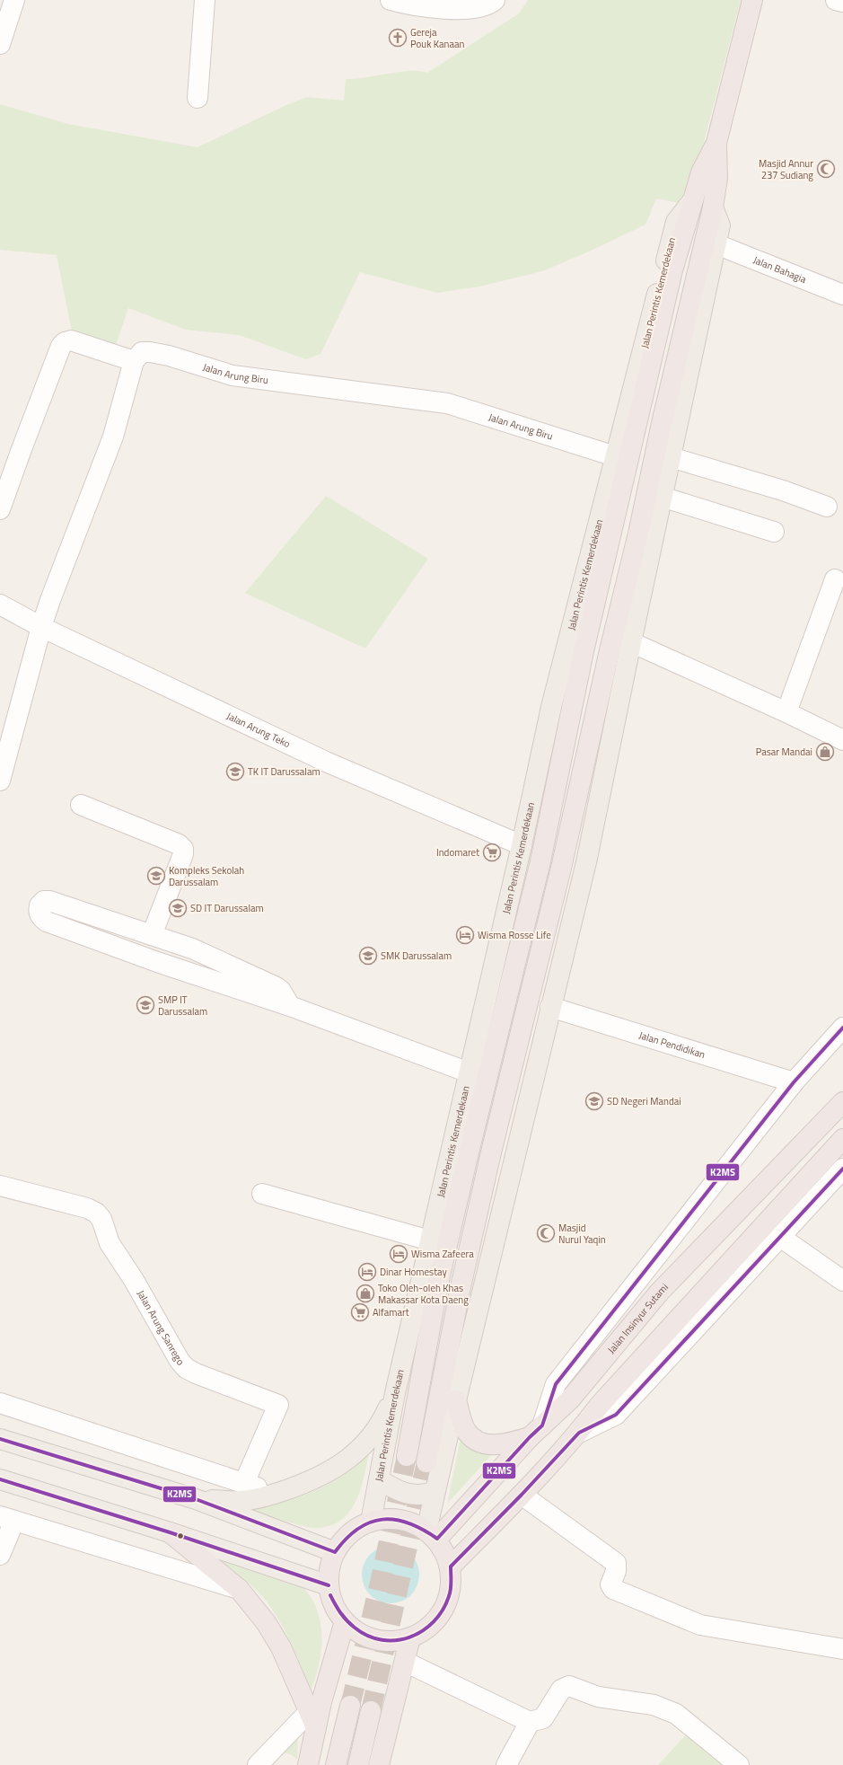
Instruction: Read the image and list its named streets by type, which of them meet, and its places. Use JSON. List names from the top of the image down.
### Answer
{
  "streets": {
    "highway": ["Jalan Perintis Kemerdekaan", "Jalan Insinyur Sutami"],
    "street": [
      "Jalan Bahagia",
      "Jalan Arung Biru",
      "Jalan Arung Teko",
      "Jalan Pendidikan",
      "Jalan Arung Sanrego"
    ]
  },
  "crossings": [
    ["Jalan Perintis Kemerdekaan", "Jalan Arung Biru"],
    ["Jalan Perintis Kemerdekaan", "Jalan Arung Teko"],
    ["Jalan Perintis Kemerdekaan", "Jalan Insinyur Sutami"]
  ],
  "places": {
    "church": ["Gereja Pouk Kanaan"],
    "mosque": ["Masjid Annur 237 Sudiang", "Masjid Nurul Yaqin"],
    "shop": ["Pasar Mandai", "Toko Oleh-oleh Khas Makassar Kota Daeng"],
    "school or university": [
      "TK IT Darussalam",
      "Kompleks Sekolah Darussalam",
      "SD IT Darussalam",
      "SMK Darussalam",
      "SMP IT Darussalam",
      "SD Negeri Mandai"
    ],
    "supermarket": ["Indomaret", "Alfamart"],
    "hotel": ["Wisma Rosse Life", "Wisma Zafeera", "Dinar Homestay"]
  },
  "lines": ["transit line K2MS"]
}
